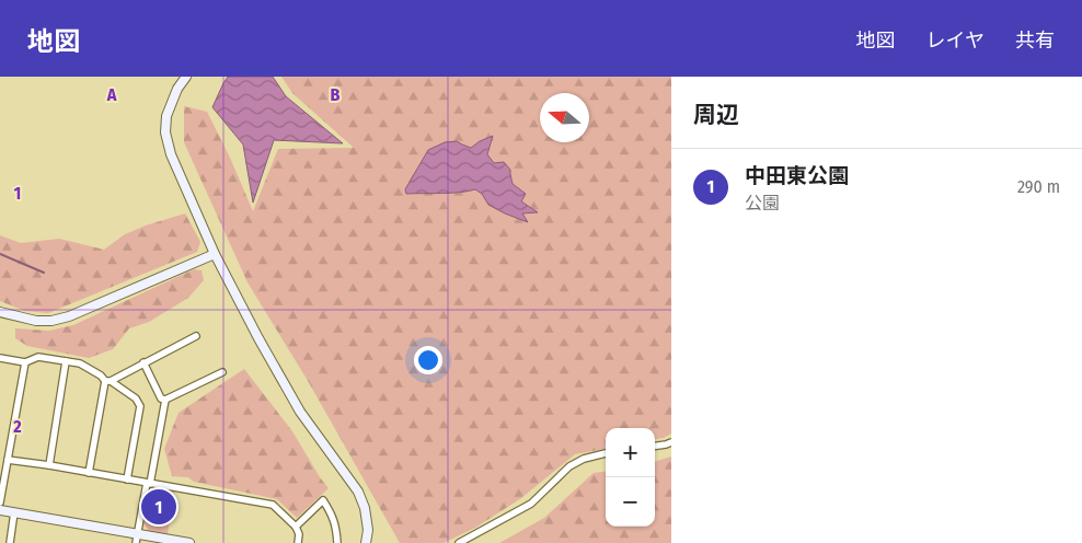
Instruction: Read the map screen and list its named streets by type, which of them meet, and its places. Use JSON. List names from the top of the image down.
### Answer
{
  "north": "left",
  "page": {
    "header": "地図",
    "nav": ["地図", "レイヤ", "共有"],
    "heading": "周辺",
    "list": [
      {
        "mark": "1",
        "name": "中田東公園",
        "note": "公園",
        "value": "290 m"
      }
    ],
    "map_buttons": ["+", "−"],
    "pins": "1"
  },
  "grid": {
    "columns": ["A", "B"],
    "rows": ["1", "2"]
  }
}
